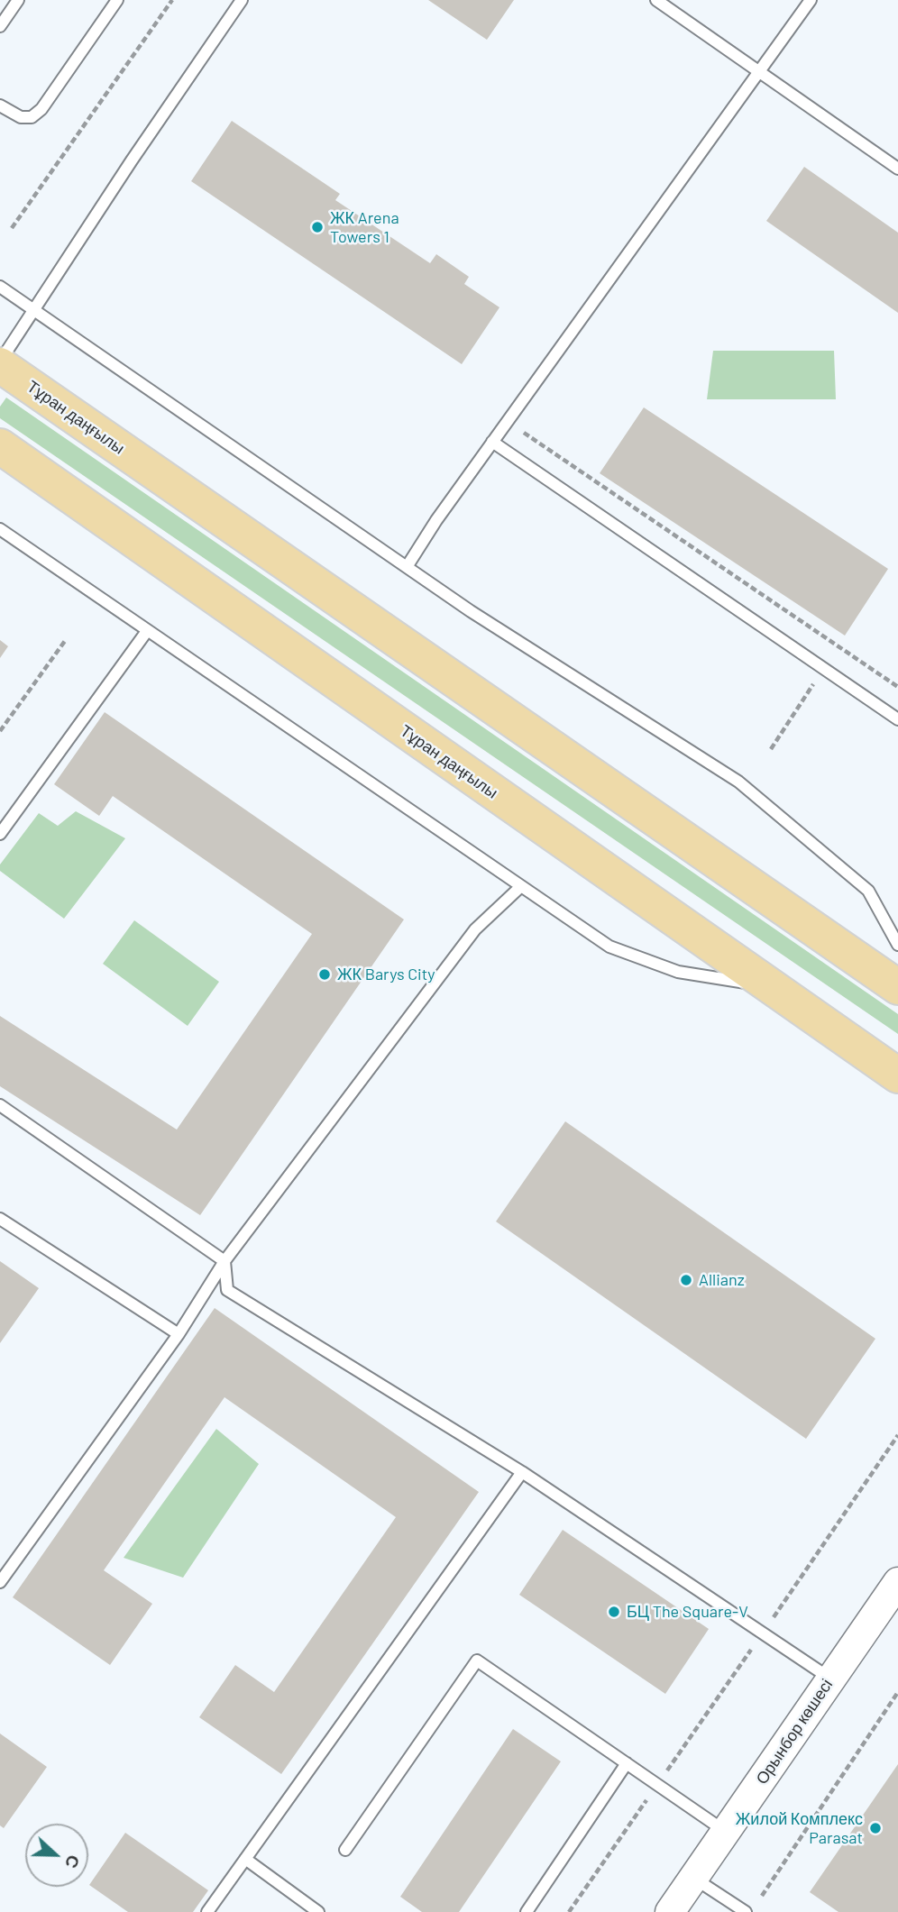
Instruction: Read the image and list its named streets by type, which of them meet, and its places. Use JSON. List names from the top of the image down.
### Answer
{
  "streets": {
    "main road": ["Тұран даңғылы"],
    "street": ["Орынбор көшесі"]
  },
  "places": [
    "ЖК Arena Towers 1",
    "ЖК Barys City",
    "Allianz",
    "БЦ The Square-V",
    "Жилой Комплекс Parasat"
  ],
  "north": "right"
}
